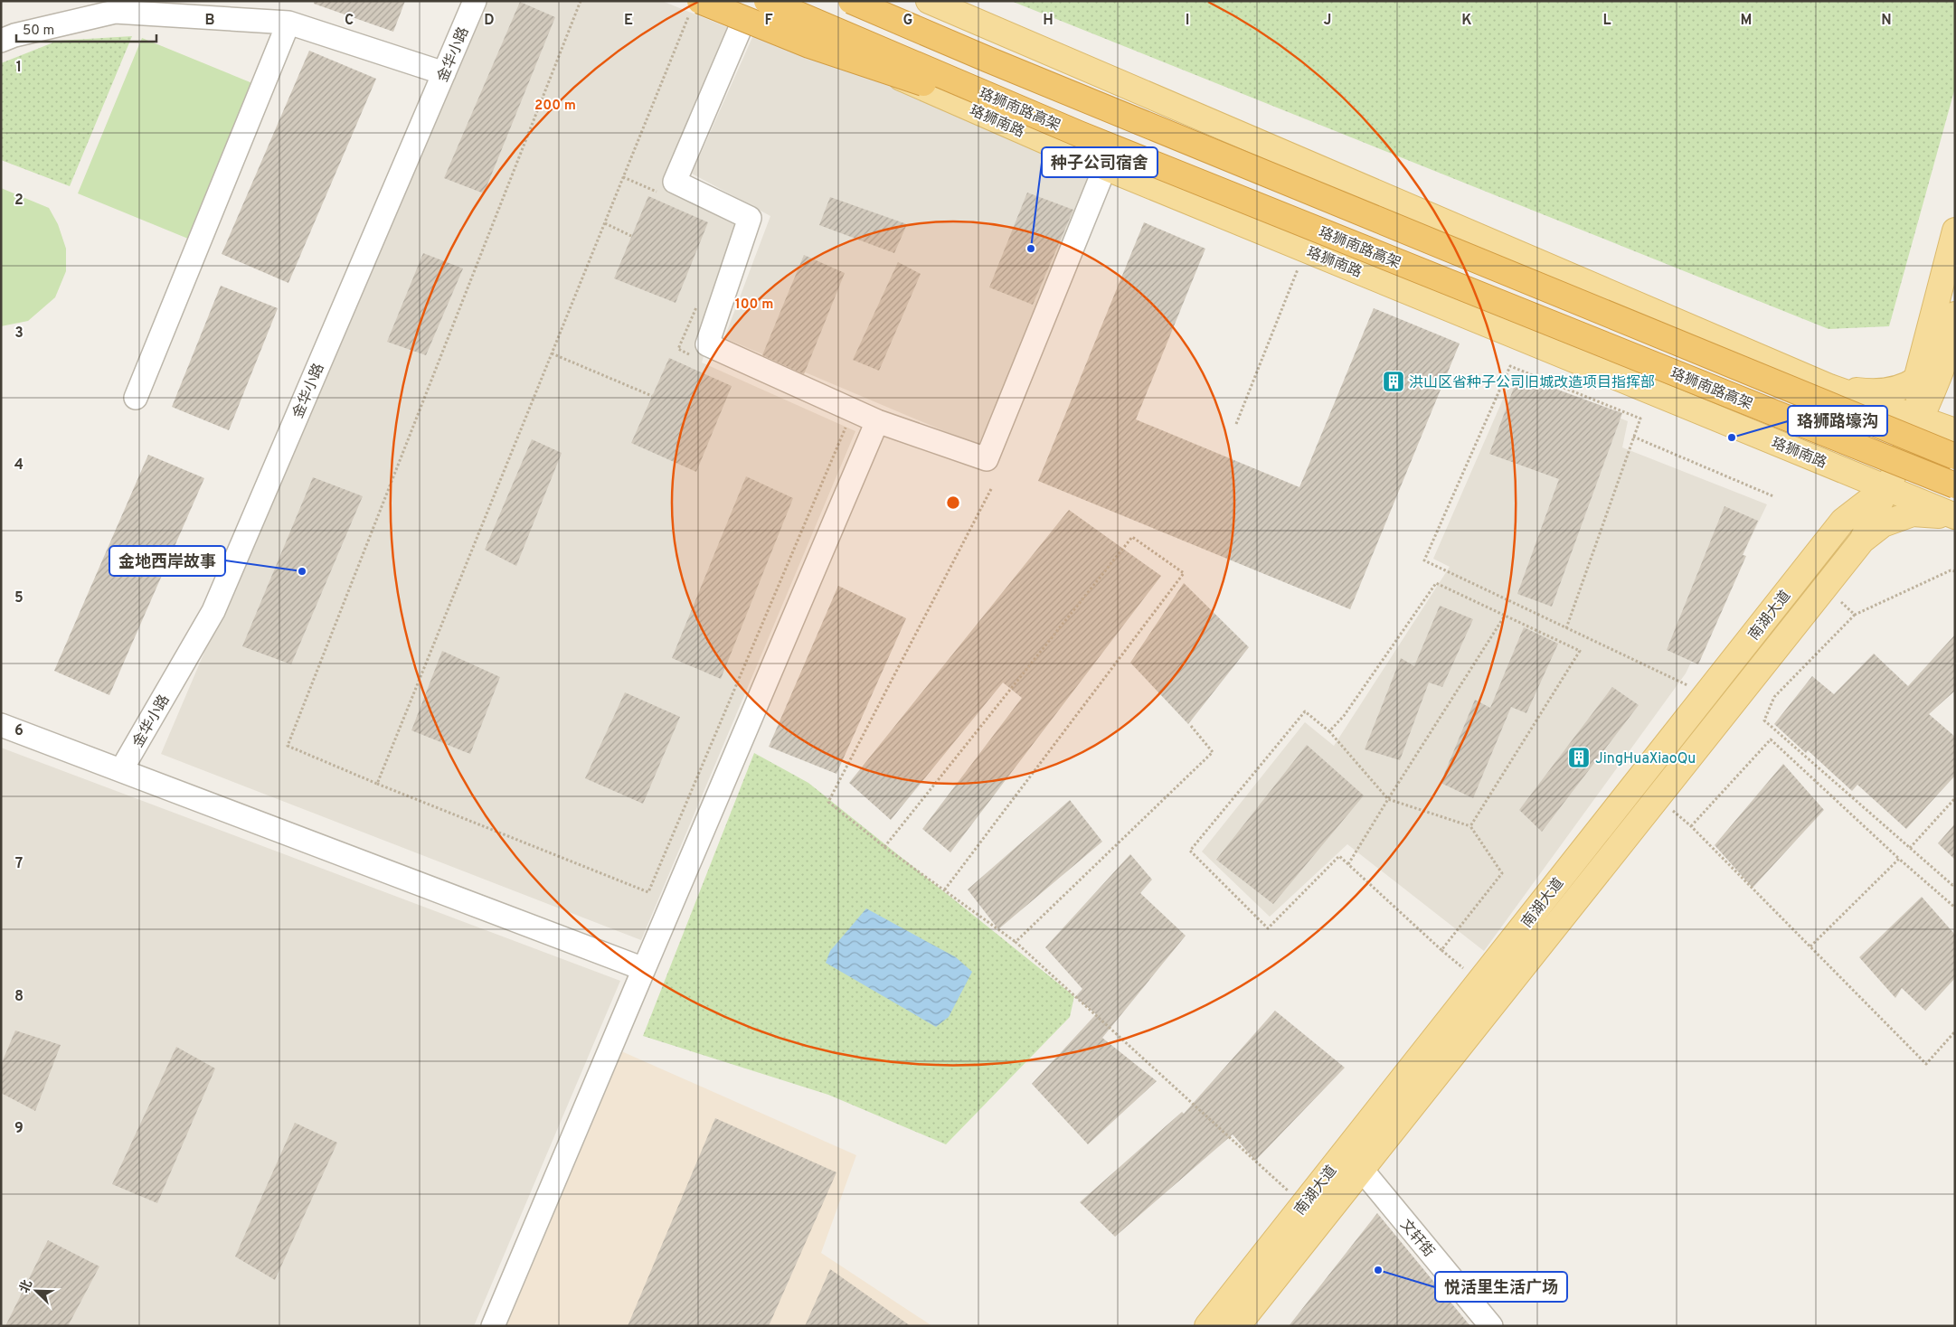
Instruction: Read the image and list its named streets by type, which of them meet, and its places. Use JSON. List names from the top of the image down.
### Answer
{
  "streets": {
    "highway": ["珞狮南路高架"],
    "main road": ["珞狮南路", "南湖大道"],
    "street": ["金华小路", "文轩街"]
  },
  "crossings": [
    ["珞狮南路", "南湖大道"],
    ["南湖大道", "文轩街"]
  ],
  "places": {
    "other": [
      "种子公司宿舍",
      "珞狮路壕沟",
      "金地西岸故事",
      "悦活里生活广场"
    ],
    "building": ["洪山区省种子公司旧城改造项目指挥部", "JingHuaXiaoQu"]
  },
  "scale_bar": "50 m",
  "north": "top left",
  "grid": {
    "columns": [
      "B",
      "C",
      "D",
      "E",
      "F",
      "G",
      "H",
      "I",
      "J",
      "K",
      "L",
      "M",
      "N"
    ],
    "rows": [
      "1",
      "2",
      "3",
      "4",
      "5",
      "6",
      "7",
      "8",
      "9"
    ]
  },
  "rings": ["200 m", "100 m"]
}
